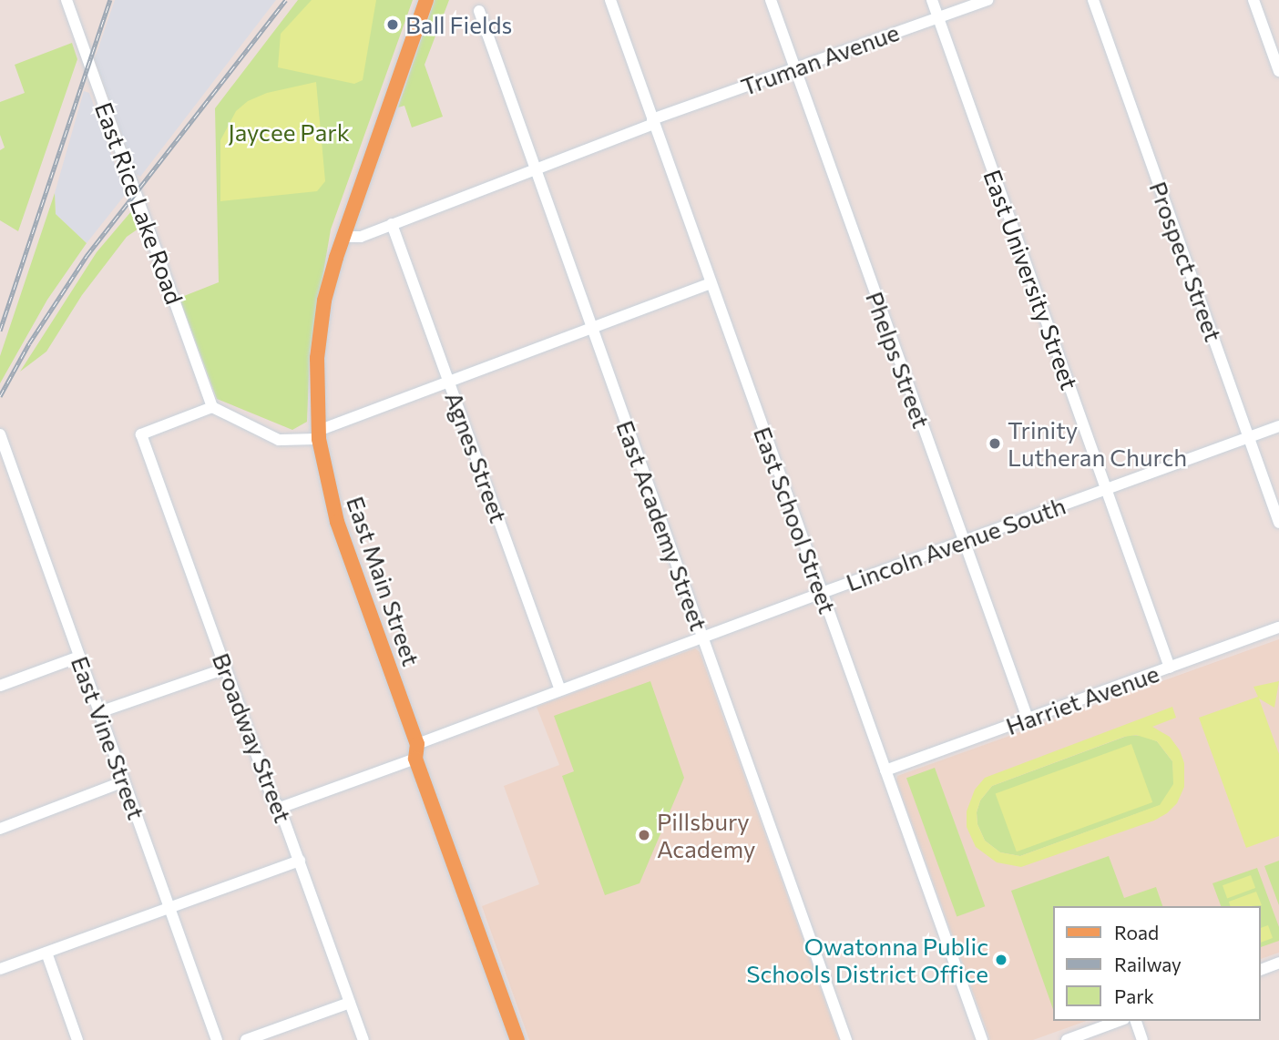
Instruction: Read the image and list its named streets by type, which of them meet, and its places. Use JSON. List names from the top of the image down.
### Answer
{
  "streets": {
    "main road": ["East Main Street"],
    "street": [
      "Truman Avenue",
      "East Rice Lake Road",
      "Prospect Street",
      "East University Street",
      "Phelps Street",
      "Agnes Street",
      "East School Street",
      "East Academy Street",
      "Lincoln Avenue South",
      "Harriet Avenue",
      "East Vine Street",
      "Broadway Street"
    ]
  },
  "crossings": [
    ["Truman Avenue", "East University Street"],
    ["Truman Avenue", "Phelps Street"],
    ["Truman Avenue", "Agnes Street"],
    ["Truman Avenue", "East School Street"],
    ["Truman Avenue", "East Academy Street"],
    ["Truman Avenue", "East Main Street"],
    ["East Rice Lake Road", "Broadway Street"],
    ["Prospect Street", "Lincoln Avenue South"],
    ["East University Street", "Lincoln Avenue South"],
    ["East University Street", "Harriet Avenue"],
    ["Phelps Street", "Lincoln Avenue South"],
    ["Phelps Street", "Harriet Avenue"],
    ["Agnes Street", "Lincoln Avenue South"],
    ["East School Street", "Lincoln Avenue South"],
    ["East School Street", "Harriet Avenue"],
    ["East Academy Street", "Lincoln Avenue South"],
    ["Lincoln Avenue South", "East Main Street"],
    ["Lincoln Avenue South", "Broadway Street"]
  ],
  "parks": ["Jaycee Park"],
  "places": [
    "Ball Fields",
    "Trinity Lutheran Church",
    "Pillsbury Academy",
    "Owatonna Public Schools District Office"
  ],
  "legend": ["Road", "Railway", "Park"]
}
